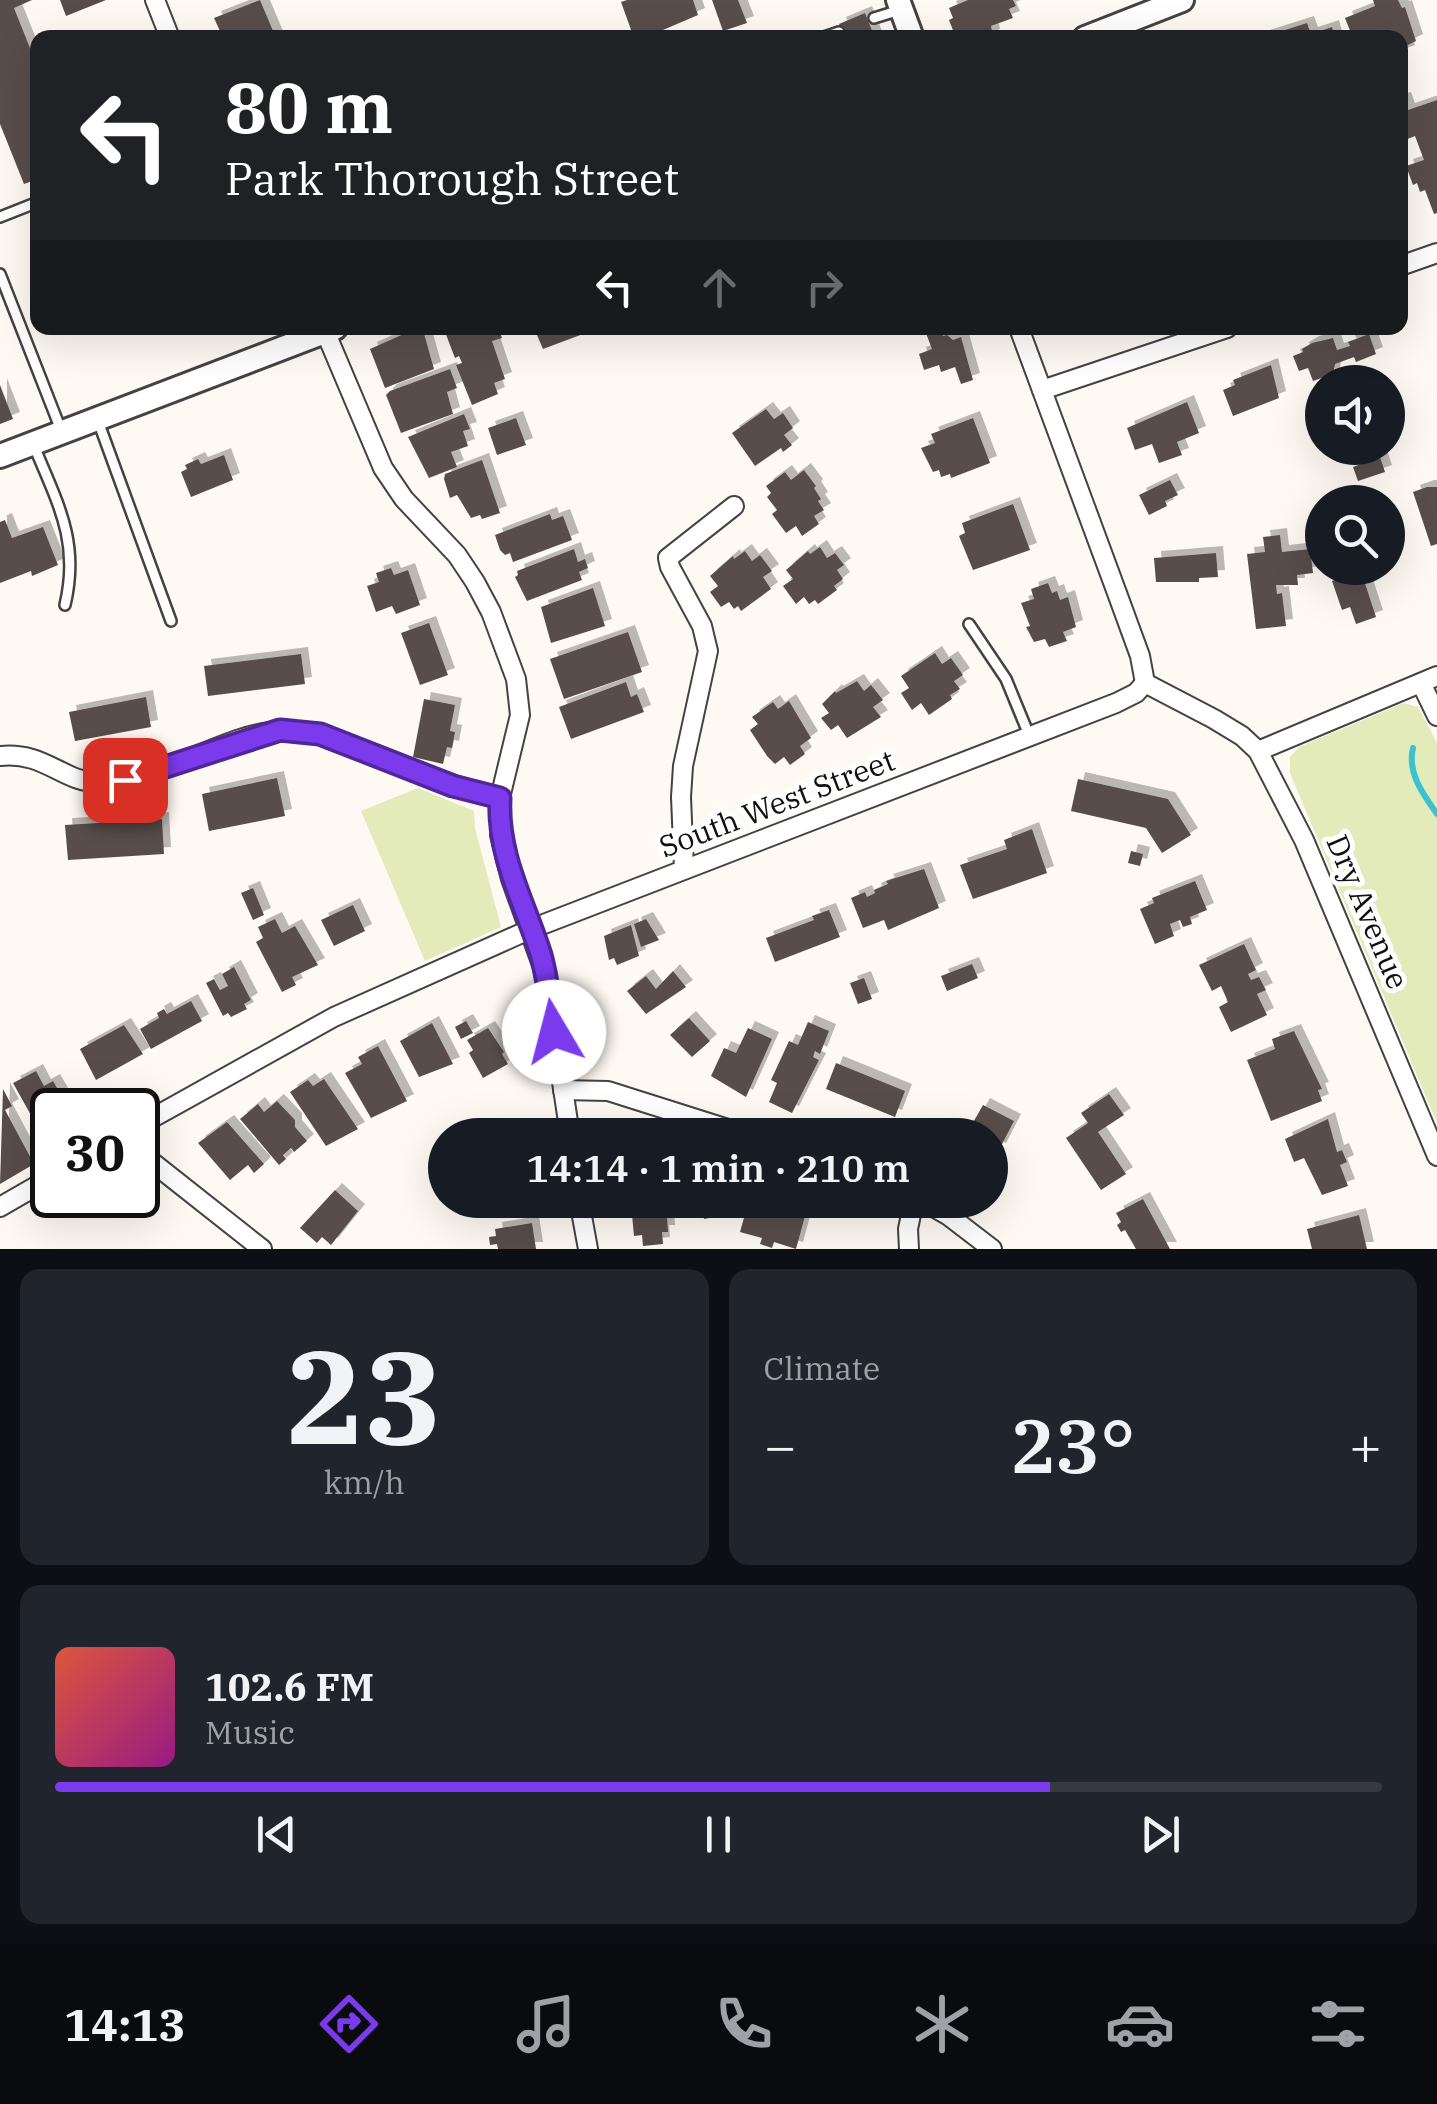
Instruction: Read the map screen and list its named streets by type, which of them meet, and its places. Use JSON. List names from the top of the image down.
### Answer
{
  "streets": {
    "street": ["South West Street", "Dry Avenue"]
  },
  "page": {
    "turn": ["80 m", "Park Thorough Street"],
    "limit": "30",
    "trip": "14:14 · 1 min · 210 m",
    "tile": [
      ["23", "km/h"],
      "Climate"
    ],
    "heat": ["−", "23°", "+"],
    "song": ["102.6 FM", "Music"],
    "tabs": "14:13"
  }
}
